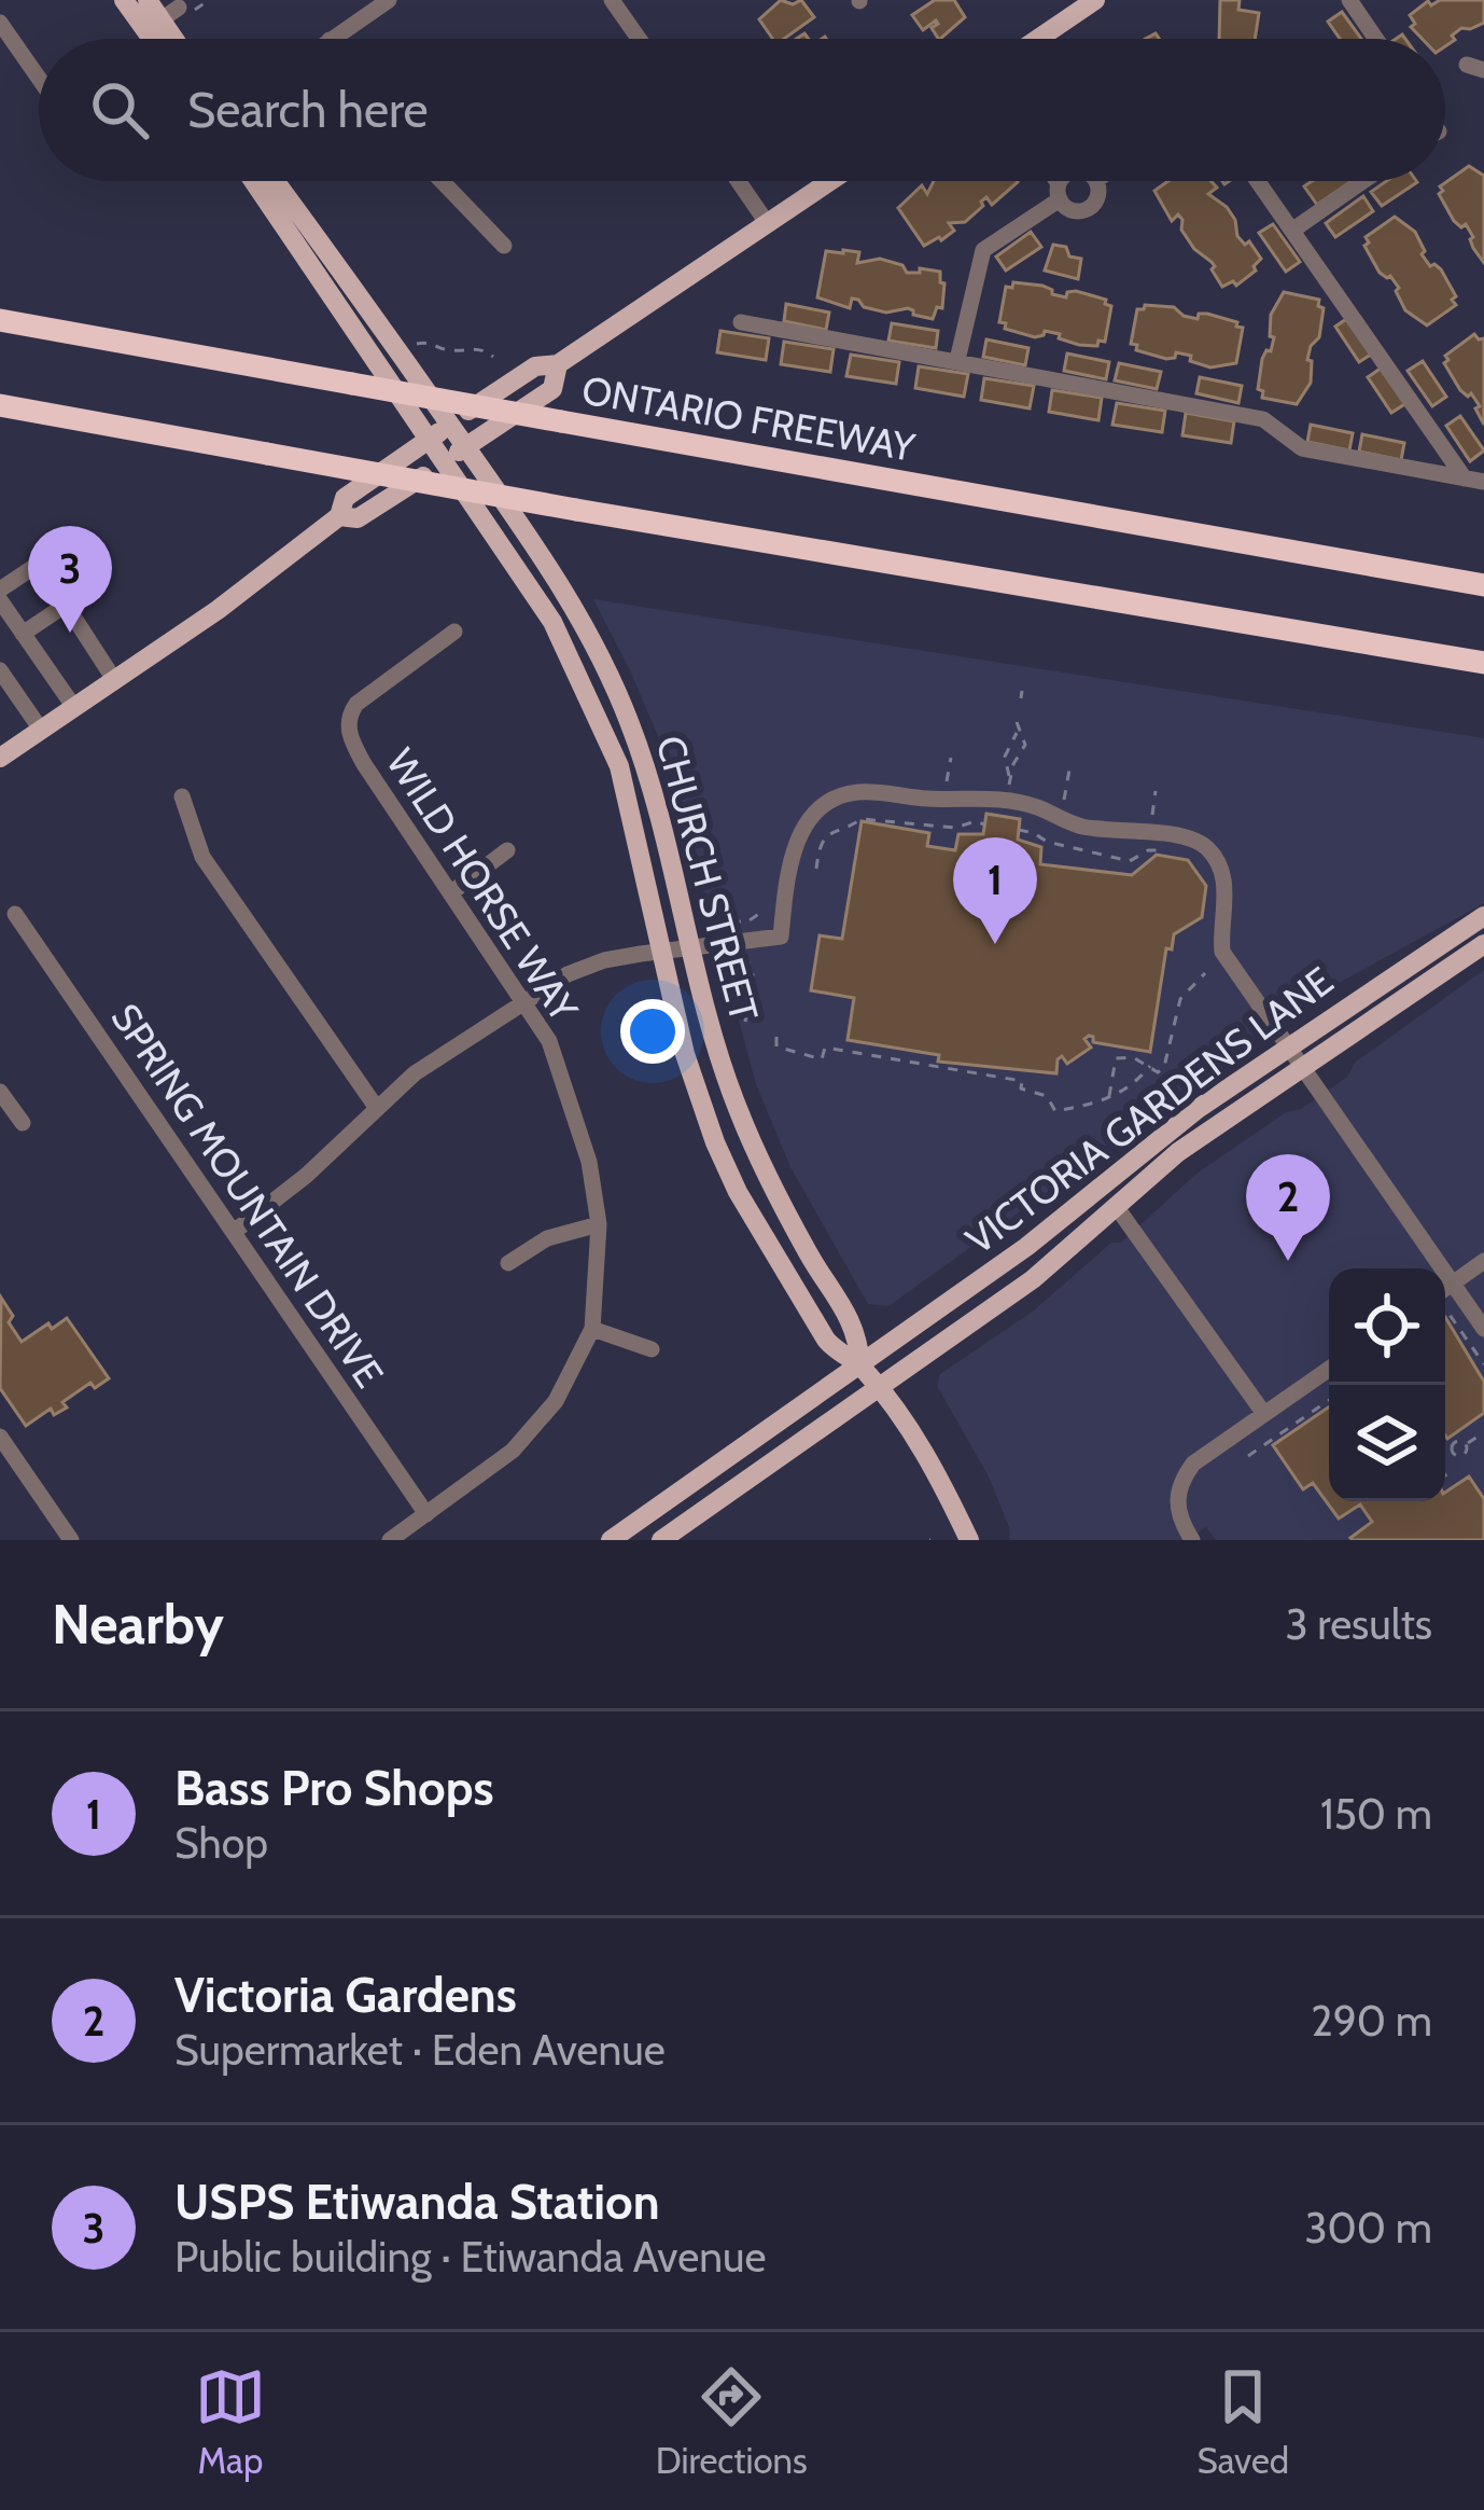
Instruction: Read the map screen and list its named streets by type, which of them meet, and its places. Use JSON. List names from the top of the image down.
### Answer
{
  "streets": {
    "highway": ["ONTARIO FREEWAY"],
    "main road": ["CHURCH STREET", "VICTORIA GARDENS LANE"],
    "street": ["WILD HORSE WAY", "SPRING MOUNTAIN DRIVE"]
  },
  "crossings": [
    ["CHURCH STREET", "VICTORIA GARDENS LANE"],
    ["WILD HORSE WAY", "SPRING MOUNTAIN DRIVE"]
  ],
  "page": {
    "search": "Search here",
    "pins": ["3", "1", "2"],
    "heading": ["Nearby", "3 results"],
    "list": [
      {
        "mark": "1",
        "name": "Bass Pro Shops",
        "note": "Shop",
        "value": "150 m"
      },
      {
        "mark": "2",
        "name": "Victoria Gardens",
        "note": "Supermarket · Eden Avenue",
        "value": "290 m"
      },
      {
        "mark": "3",
        "name": "USPS Etiwanda Station",
        "note": "Public building · Etiwanda Avenue",
        "value": "300 m"
      }
    ],
    "nav": ["Map", "Directions", "Saved"]
  }
}
